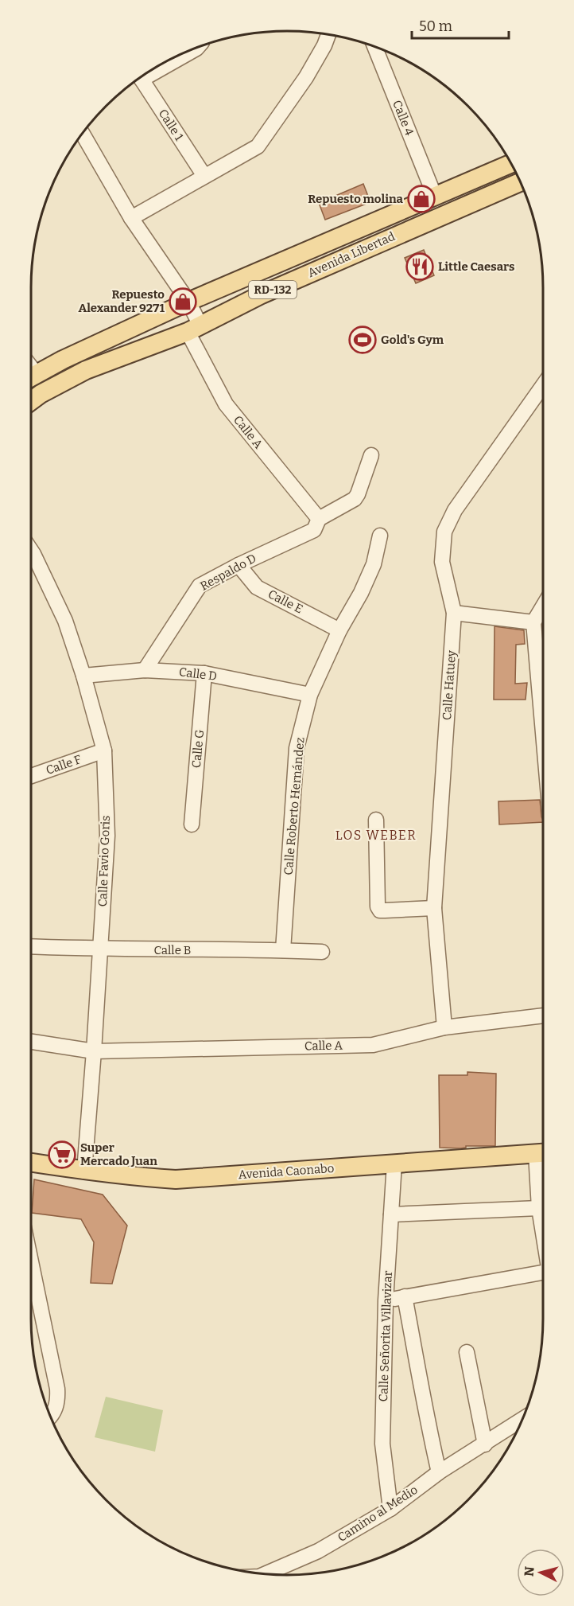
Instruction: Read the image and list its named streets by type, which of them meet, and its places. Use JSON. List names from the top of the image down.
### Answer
{
  "streets": {
    "main road": ["Avenida Libertad", "RD-132", "Avenida Caonabo"],
    "street": [
      "Calle 4",
      "Calle 1",
      "Calle A",
      "Respaldo D",
      "Calle E",
      "Calle D",
      "Calle Hatuey",
      "Calle G",
      "Calle F",
      "Calle Roberto Hernández",
      "Calle Favio Goris",
      "Calle B",
      "Calle Señorita Villavizar",
      "Camino al Medio"
    ]
  },
  "crossings": [
    ["Calle 4", "Avenida Libertad"],
    ["Avenida Libertad", "Calle A"],
    ["Calle A", "Respaldo D"],
    ["Calle A", "Calle Hatuey"],
    ["Calle A", "Calle Favio Goris"],
    ["Respaldo D", "Calle E"],
    ["Respaldo D", "Calle D"],
    ["Calle E", "Calle Roberto Hernández"],
    ["Calle D", "Calle G"],
    ["Calle D", "Calle Roberto Hernández"],
    ["Calle D", "Calle Favio Goris"],
    ["Calle F", "Calle Favio Goris"],
    ["Calle Roberto Hernández", "Calle B"],
    ["Calle Favio Goris", "Calle B"],
    ["Calle Favio Goris", "Avenida Caonabo"],
    ["Avenida Caonabo", "Calle Señorita Villavizar"],
    ["Calle Señorita Villavizar", "Camino al Medio"]
  ],
  "districts": ["LOS WEBER"],
  "places": {
    "shop": ["Repuesto molina", "Repuesto Alexander 9271"],
    "restaurant": ["Little Caesars"],
    "sports": ["Gold's Gym"],
    "supermarket": ["Super Mercado Juan"]
  },
  "scale_bar": "50 m",
  "north": "left"
}
